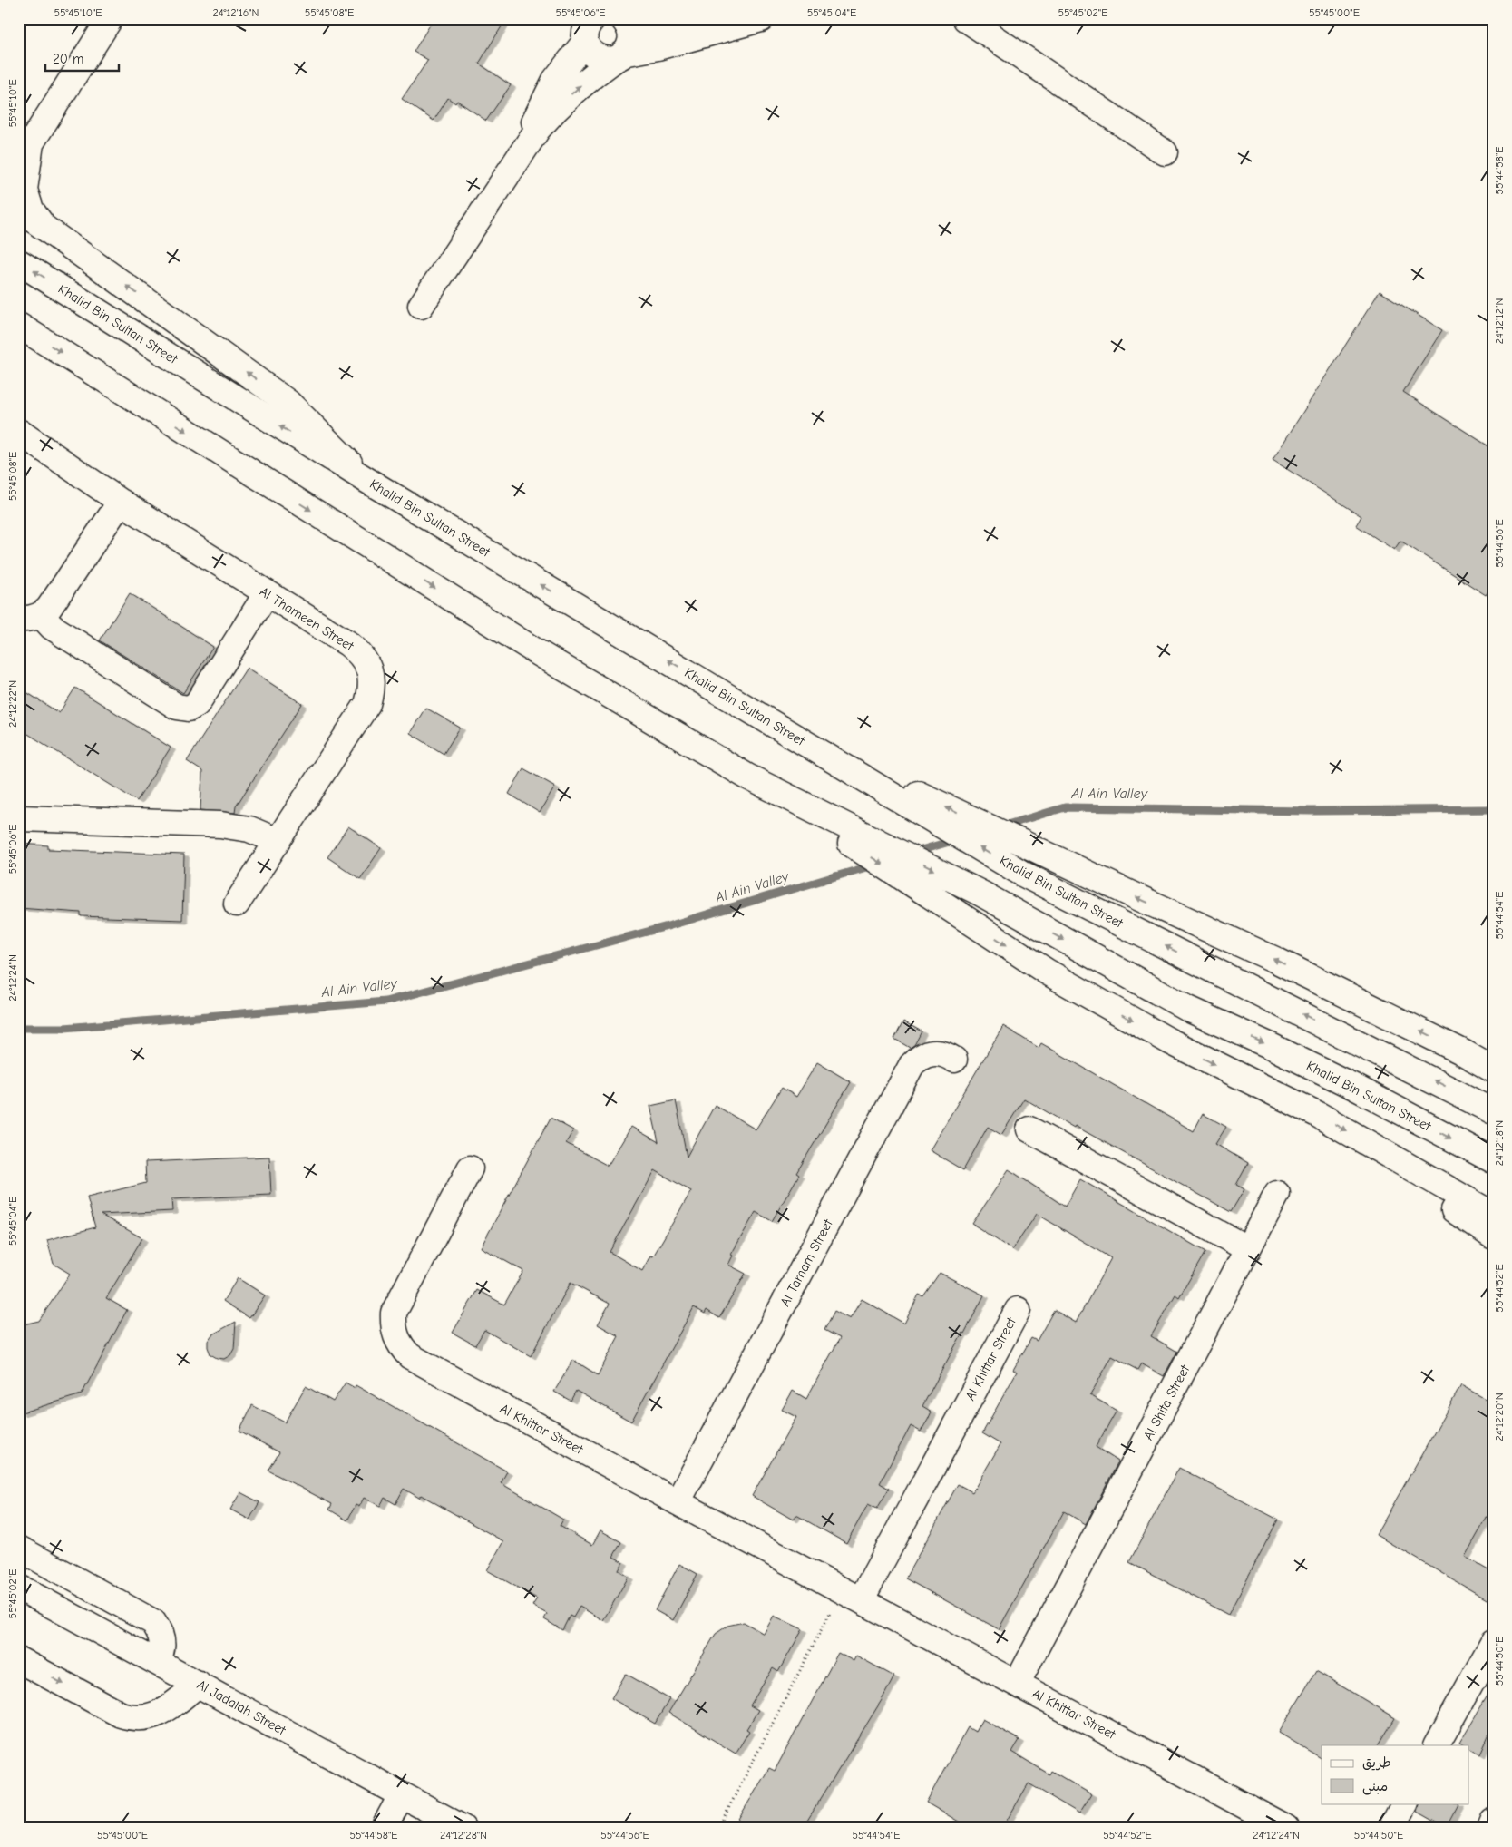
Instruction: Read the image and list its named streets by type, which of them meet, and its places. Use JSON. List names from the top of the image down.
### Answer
{
  "streets": {
    "street": [
      "Khalid Bin Sultan Street",
      "Al Thameen Street",
      "Al Tamam Street",
      "Al Khittar Street",
      "Al Shita Street",
      "Al Jadalah Street"
    ]
  },
  "crossings": [
    ["Al Tamam Street", "Al Khittar Street"],
    ["Al Khittar Street", "Al Shita Street"]
  ],
  "water": ["Al Ain Valley"],
  "legend": ["طريق", "مبنى"],
  "scale_bar": "20 m",
  "coordinates": [
    "55°45'10\"E",
    "24°12'16\"N",
    "55°45'08\"E",
    "55°45'06\"E",
    "55°45'04\"E",
    "55°45'02\"E",
    "55°45'00\"E",
    "55°44'58\"E",
    "24°12'12\"N",
    "55°44'56\"E",
    "24°12'22\"N",
    "55°44'54\"E",
    "24°12'24\"N",
    "24°12'18\"N",
    "55°44'52\"E",
    "24°12'20\"N",
    "55°44'50\"E",
    "24°12'28\"N"
  ]
}
